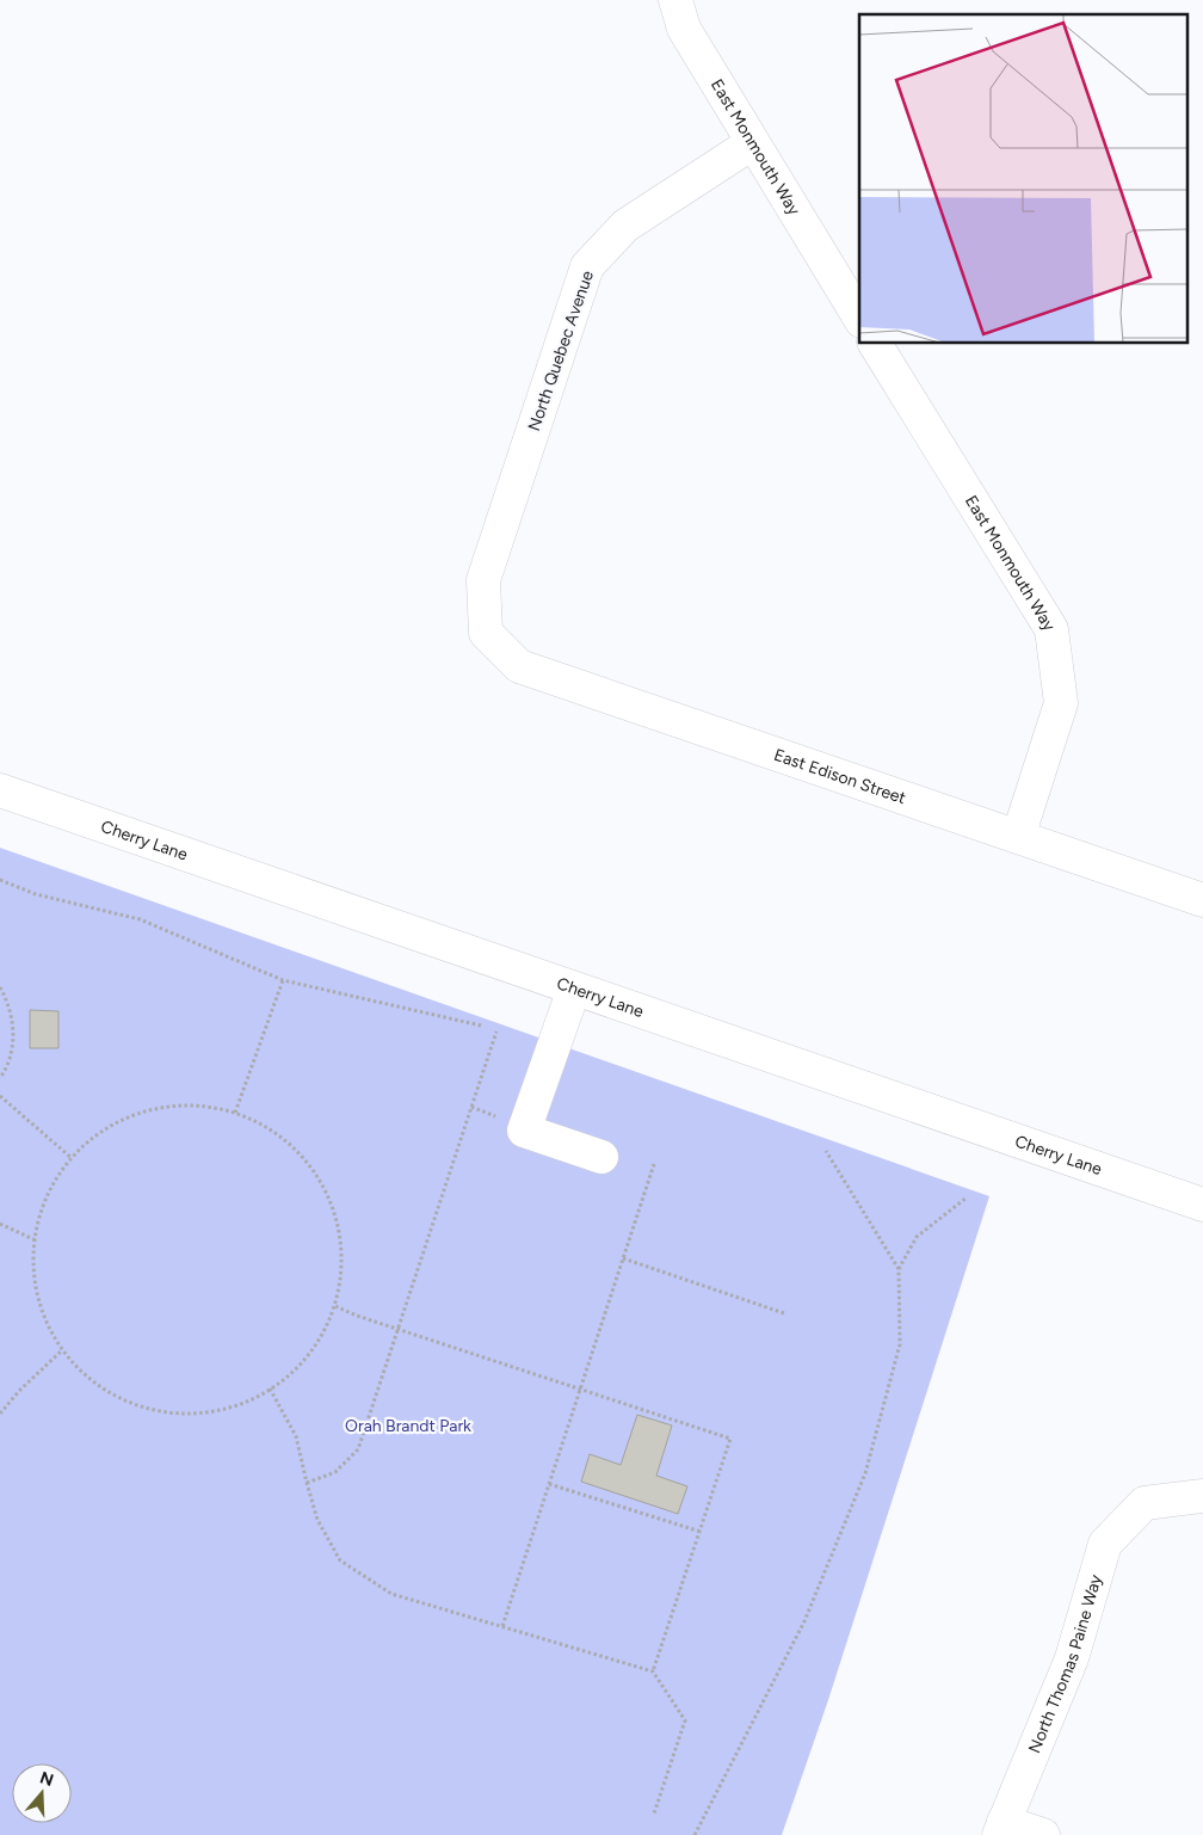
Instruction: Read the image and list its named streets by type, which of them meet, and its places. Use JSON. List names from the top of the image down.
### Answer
{
  "streets": {
    "street": [
      "East Monmouth Way",
      "North Quebec Avenue",
      "East Edison Street",
      "Cherry Lane",
      "North Thomas Paine Way"
    ]
  },
  "crossings": [
    ["East Monmouth Way", "North Quebec Avenue"],
    ["East Monmouth Way", "East Edison Street"],
    ["North Quebec Avenue", "East Edison Street"]
  ],
  "parks": ["Orah Brandt Park"],
  "north": "top"
}
